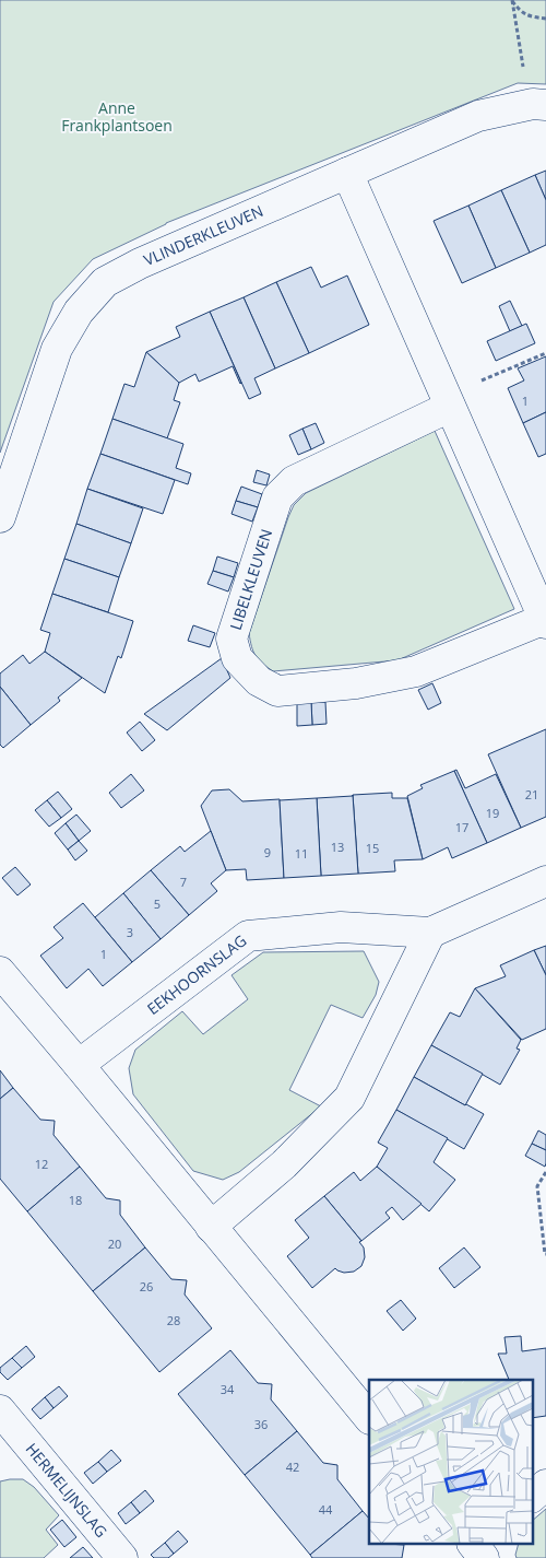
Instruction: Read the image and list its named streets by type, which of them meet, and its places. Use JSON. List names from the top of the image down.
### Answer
{
  "streets": {
    "street": [
      "VLINDERKLEUVEN",
      "LIBELKLEUVEN",
      "EEKHOORNSLAG",
      "HERMELIJNSLAG"
    ]
  },
  "crossings": [
    ["VLINDERKLEUVEN", "LIBELKLEUVEN"]
  ],
  "parks": ["Anne Frankplantsoen"],
  "house_numbers": [
    "1",
    "21",
    "19",
    "17",
    "13",
    "15",
    "9",
    "11",
    "7",
    "5",
    "3",
    "1",
    "12",
    "18",
    "20",
    "26",
    "28",
    "34",
    "36",
    "42",
    "44"
  ]
}
